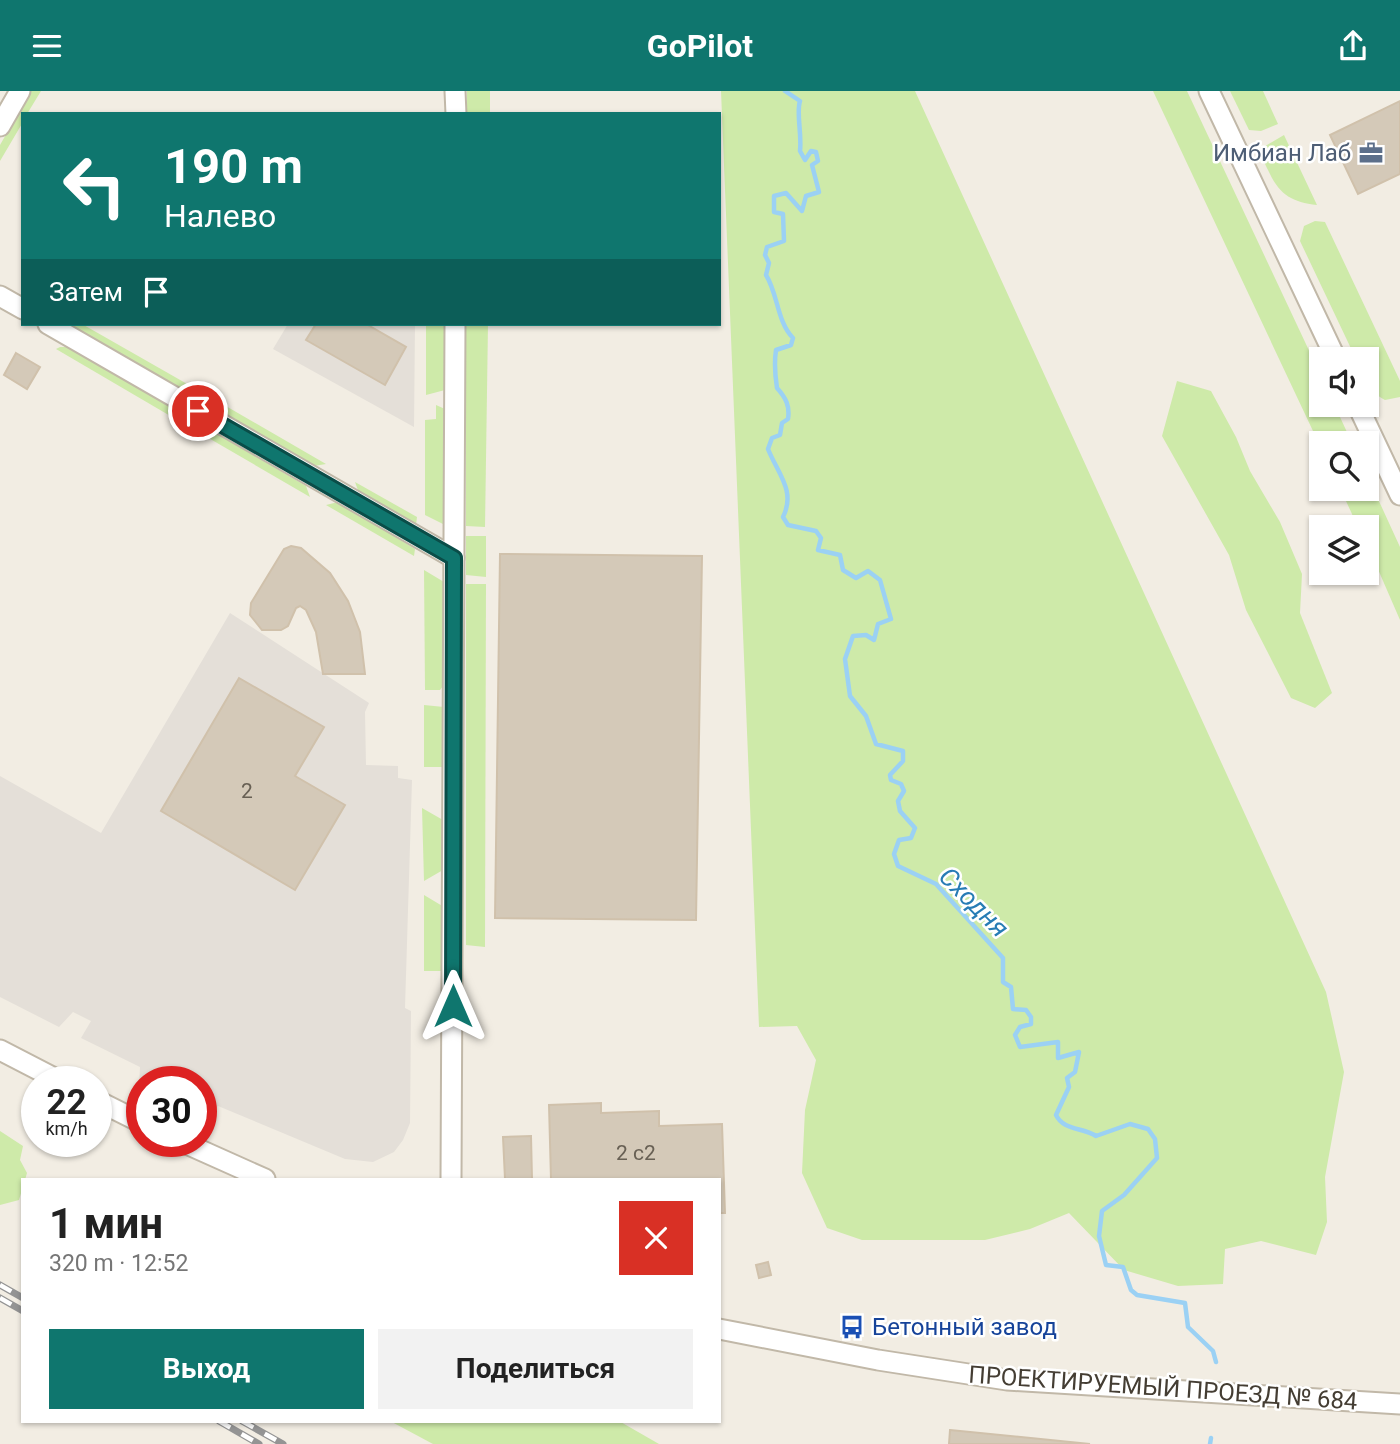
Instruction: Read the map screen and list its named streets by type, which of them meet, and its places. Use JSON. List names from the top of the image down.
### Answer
{
  "streets": {
    "street": ["ПРОЕКТИРУЕМЫЙ ПРОЕЗД № 684"]
  },
  "water": ["Сходня"],
  "places": {
    "office": ["Имбиан Лаб"],
    "bus stop": ["Бетонный завод"]
  },
  "house_numbers": ["2", "2 с2"],
  "page": {
    "header": "GoPilot",
    "turn": ["190 m", "Налево"],
    "then": "Затем",
    "speed": "22 km/h",
    "limit": "30",
    "heading": ["1 мин", "320 m · 12:52"],
    "buttons": ["Выход", "Поделиться"]
  }
}
